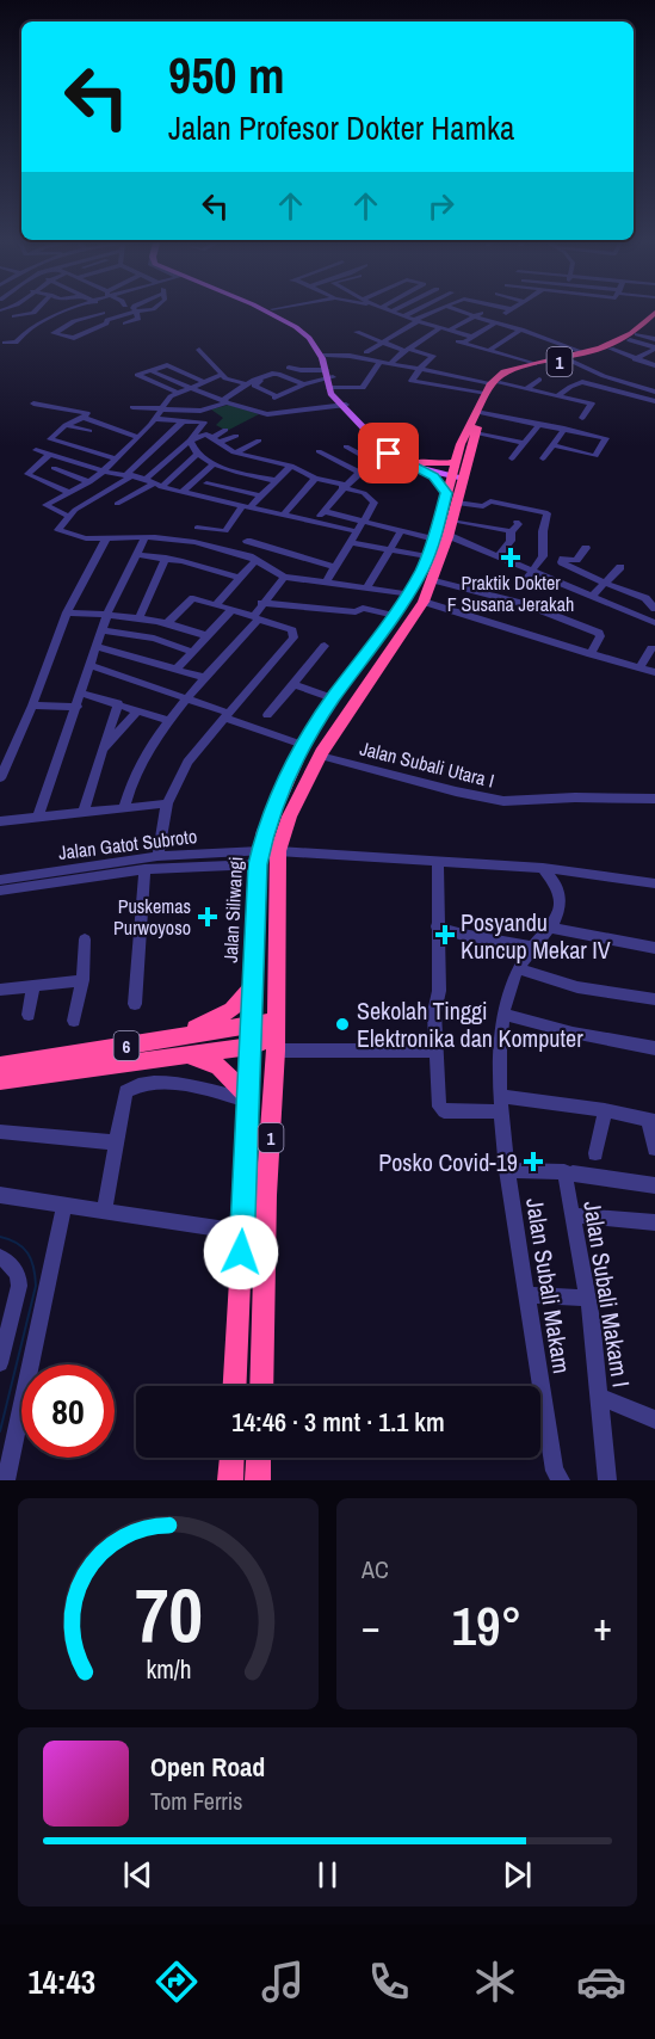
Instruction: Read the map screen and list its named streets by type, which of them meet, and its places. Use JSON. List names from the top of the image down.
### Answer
{
  "streets": {
    "highway": ["1", "Jalan Siliwangi", "6"],
    "street": [
      "Jalan Subali Utara I",
      "Jalan Gatot Subroto",
      "Jalan Subali Makam",
      "Jalan Subali Makam I"
    ]
  },
  "crossings": [
    ["1", "Jalan Subali Utara I"],
    ["1", "Jalan Siliwangi"],
    ["1", "6"],
    ["Jalan Gatot Subroto", "Jalan Siliwangi"],
    ["Jalan Siliwangi", "6"],
    ["Jalan Subali Makam", "Jalan Subali Makam I"]
  ],
  "places": {
    "health": [
      "Praktik Dokter F Susana Jerakah",
      "Puskemas Purwoyoso",
      "Posyandu Kuncup Mekar IV",
      "Posko Covid-19"
    ],
    "other": ["Sekolah Tinggi Elektronika dan Komputer"]
  },
  "page": {
    "turn": ["950 m", "Jalan Profesor Dokter Hamka"],
    "limit": "80",
    "trip": "14:46 · 3 mnt · 1.1 km",
    "tile": "AC",
    "heat": ["−", "19°", "+"],
    "song": ["Open Road", "Tom Ferris"],
    "tabs": "14:43",
    "gauge": ["70", "km/h"]
  }
}
